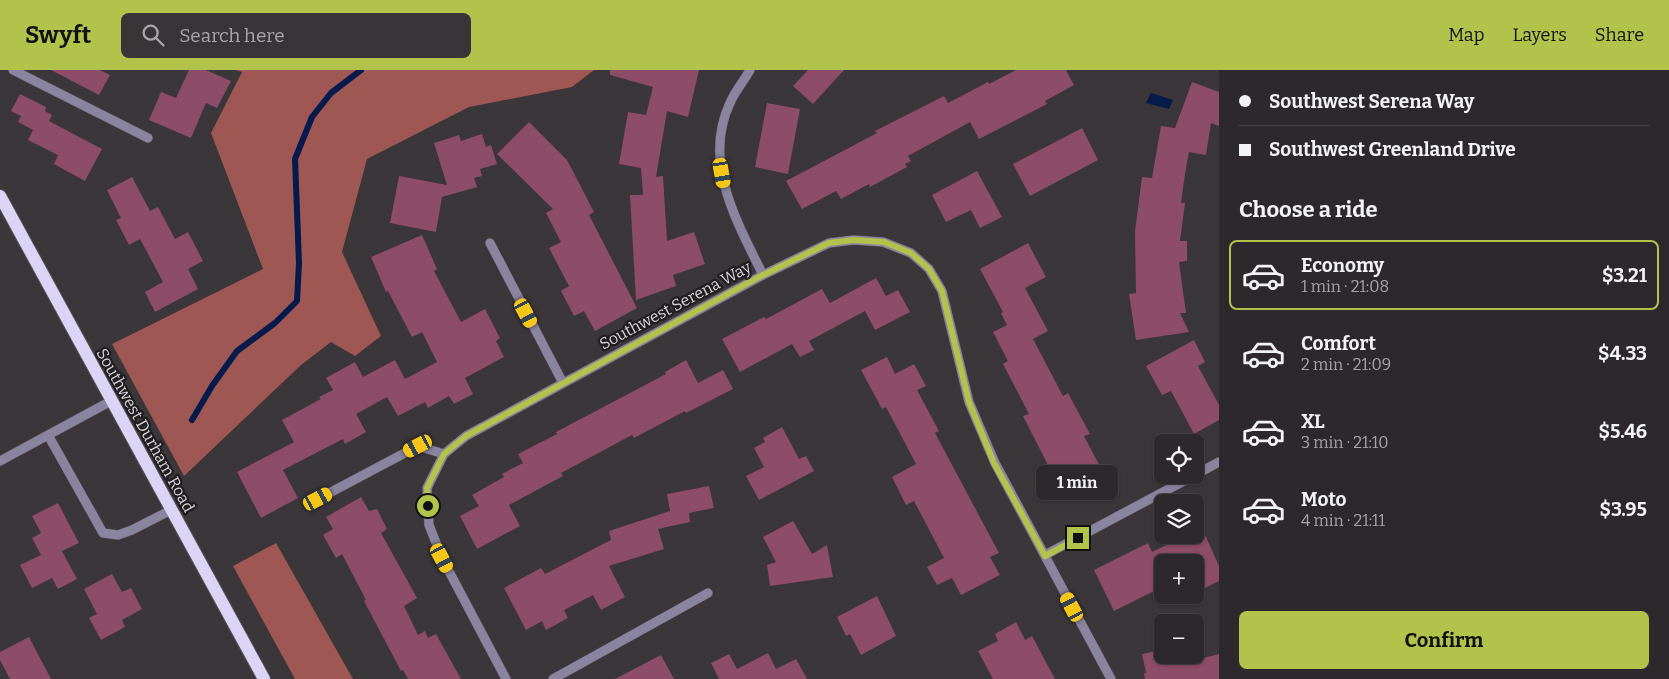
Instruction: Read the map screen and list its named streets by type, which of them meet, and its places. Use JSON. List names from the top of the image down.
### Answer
{
  "streets": {
    "main road": ["Southwest Durham Road"],
    "street": ["Southwest Serena Way"]
  },
  "page": {
    "header": "Swyft",
    "search": "Search here",
    "nav": ["Map", "Layers", "Share"],
    "banner": ["Southwest Serena Way", "Southwest Greenland Drive"],
    "heading": "Choose a ride",
    "list": [
      {
        "name": "Economy",
        "note": "1 min · 21:08",
        "value": "$3.21"
      },
      {
        "name": "Comfort",
        "note": "2 min · 21:09",
        "value": "$4.33"
      },
      {
        "name": "XL",
        "note": "3 min · 21:10",
        "value": "$5.46"
      },
      {
        "name": "Moto",
        "note": "4 min · 21:11",
        "value": "$3.95"
      }
    ],
    "map_buttons": ["+", "−"],
    "bubble": "1 min",
    "buttons": "Confirm"
  }
}
